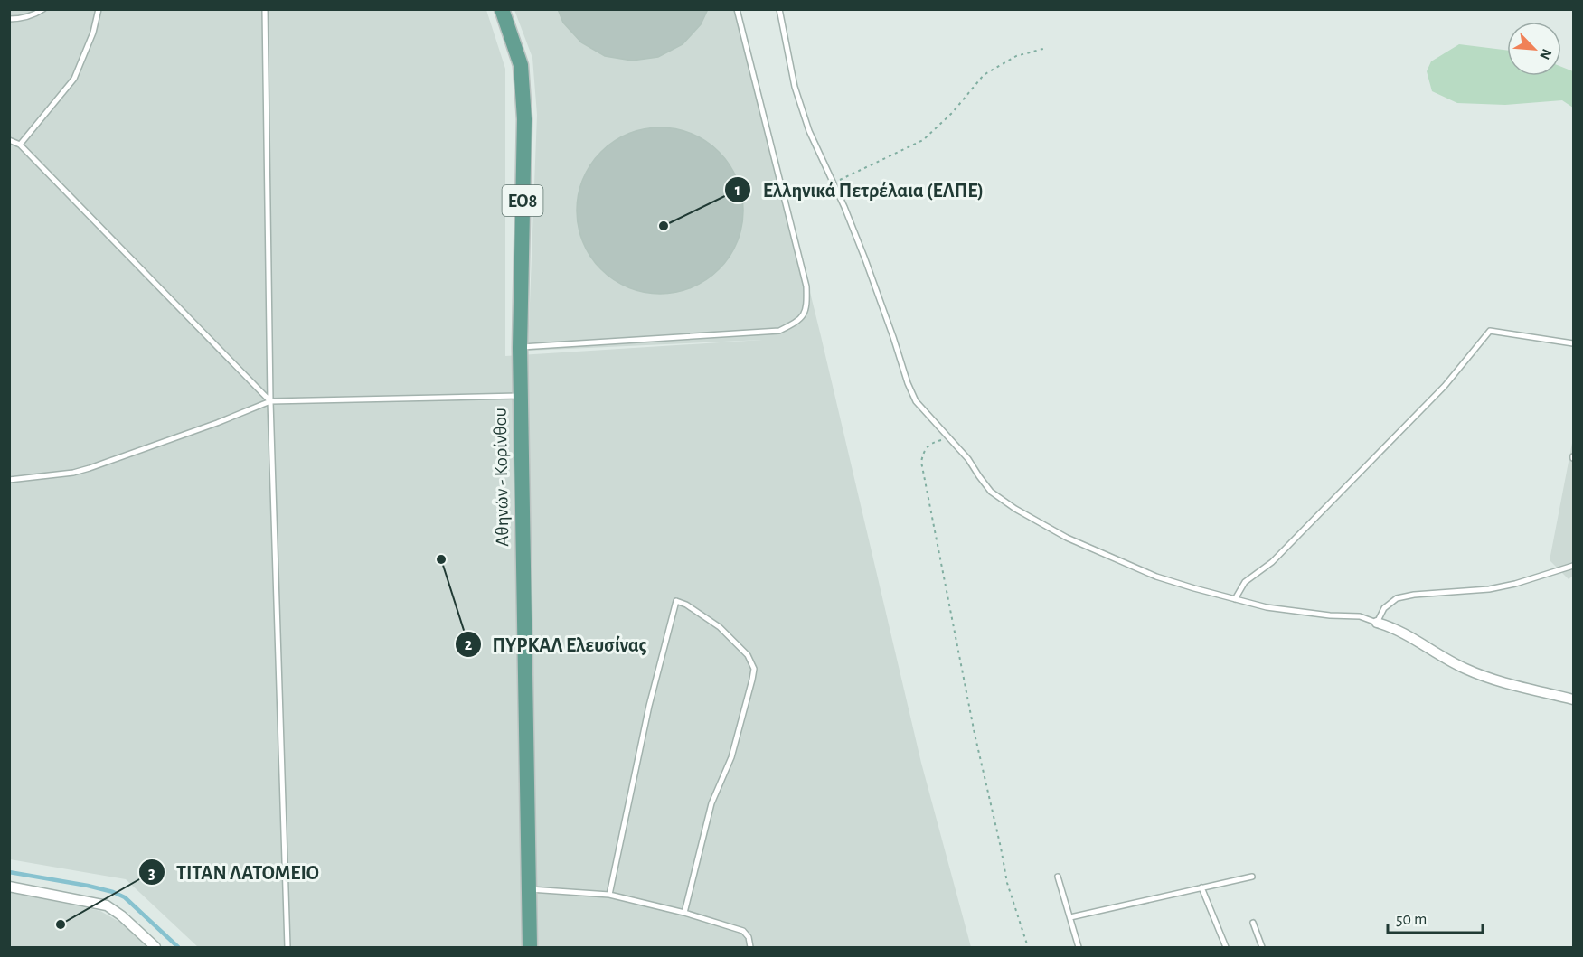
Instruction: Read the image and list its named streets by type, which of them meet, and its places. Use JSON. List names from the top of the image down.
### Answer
{
  "streets": {
    "main road": ["ΕΟ8", "Αθηνών - Κορίνθου"]
  },
  "places": ["Ελληνικά Πετρέλαια (ΕΛΠΕ)", "ΠΥΡΚΑΛ Ελευσίνας", "ΤΙΤΑΝ ΛΑΤΟΜΕΙΟ"],
  "scale_bar": "50 m",
  "north": "bottom right"
}
